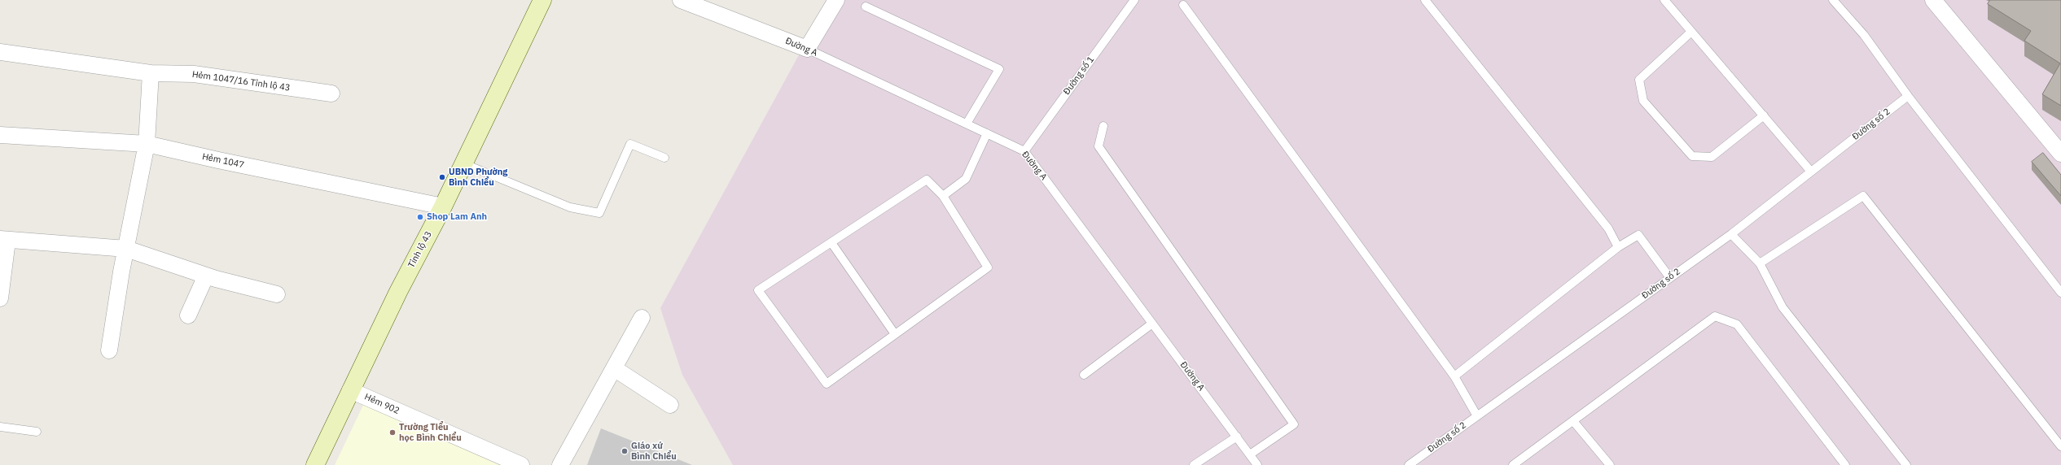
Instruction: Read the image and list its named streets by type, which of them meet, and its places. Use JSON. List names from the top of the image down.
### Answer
{
  "streets": {
    "main road": ["Tỉnh lộ 43"],
    "street": [
      "Đường A",
      "Hẻm 1047/16 Tỉnh lộ 43",
      "Hẻm 1047",
      "Hẻm 902"
    ],
    "lane": ["Đường số 1", "Đường số 2"]
  },
  "crossings": [
    ["Đường A", "Đường số 1"],
    ["Hẻm 1047", "Tỉnh lộ 43"],
    ["Tỉnh lộ 43", "Hẻm 902"]
  ],
  "places": [
    "UBND Phường Bình Chiểu",
    "Shop Lam Anh",
    "Trường Tiểu học Bình Chiểu",
    "Giáo xứ Bình Chiểu"
  ]
}
